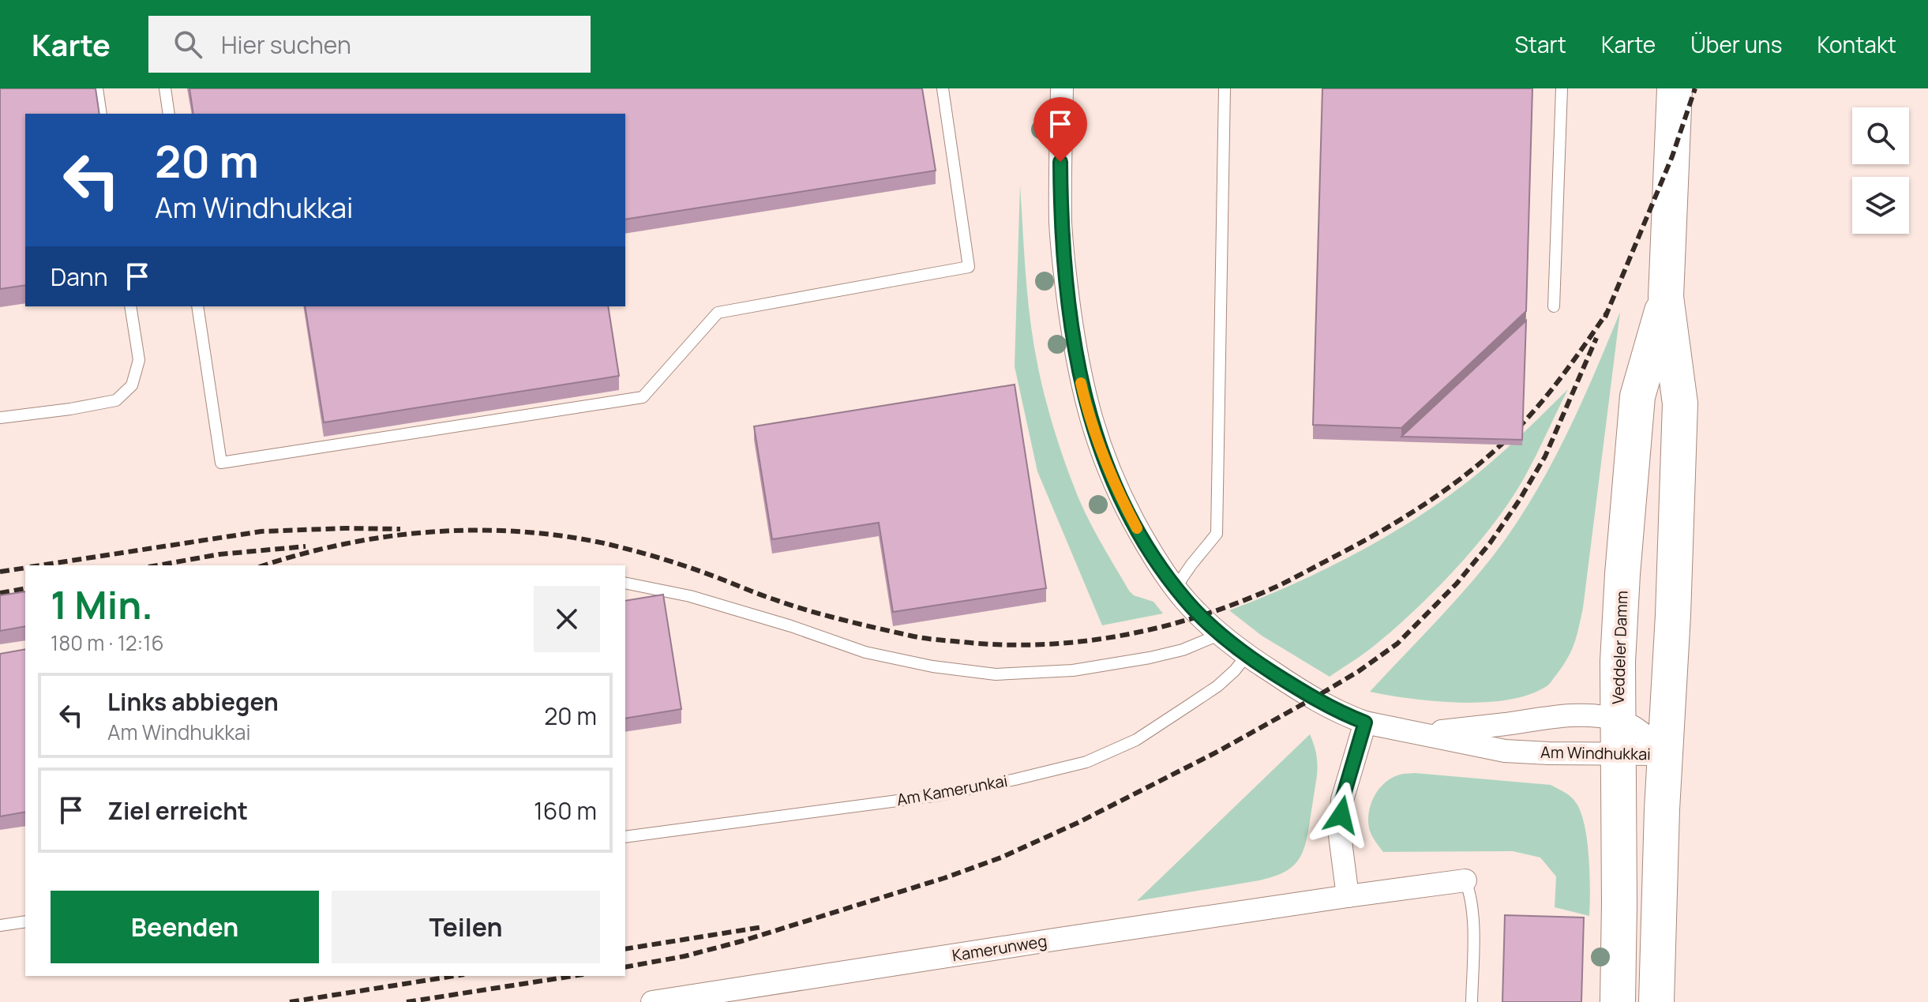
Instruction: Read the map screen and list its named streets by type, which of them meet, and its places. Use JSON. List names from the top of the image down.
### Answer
{
  "streets": {
    "main road": ["Veddeler Damm"],
    "street": ["Am Windhukkai", "Kamerunweg"],
    "lane": ["Am Kamerunkai"]
  },
  "crossings": [
    ["Veddeler Damm", "Am Windhukkai"],
    ["Am Windhukkai", "Am Kamerunkai"]
  ],
  "page": {
    "header": "Karte",
    "search": "Hier suchen",
    "nav": [
      "Start",
      "Karte",
      "Über uns",
      "Kontakt"
    ],
    "turn": ["20 m", "Am Windhukkai"],
    "then": "Dann",
    "heading": ["1 Min.", "180 m · 12:16"],
    "list": [
      {
        "name": "Links abbiegen",
        "note": "Am Windhukkai",
        "value": "20 m"
      },
      {
        "name": "Ziel erreicht",
        "value": "160 m"
      }
    ],
    "buttons": ["Beenden", "Teilen"]
  }
}
